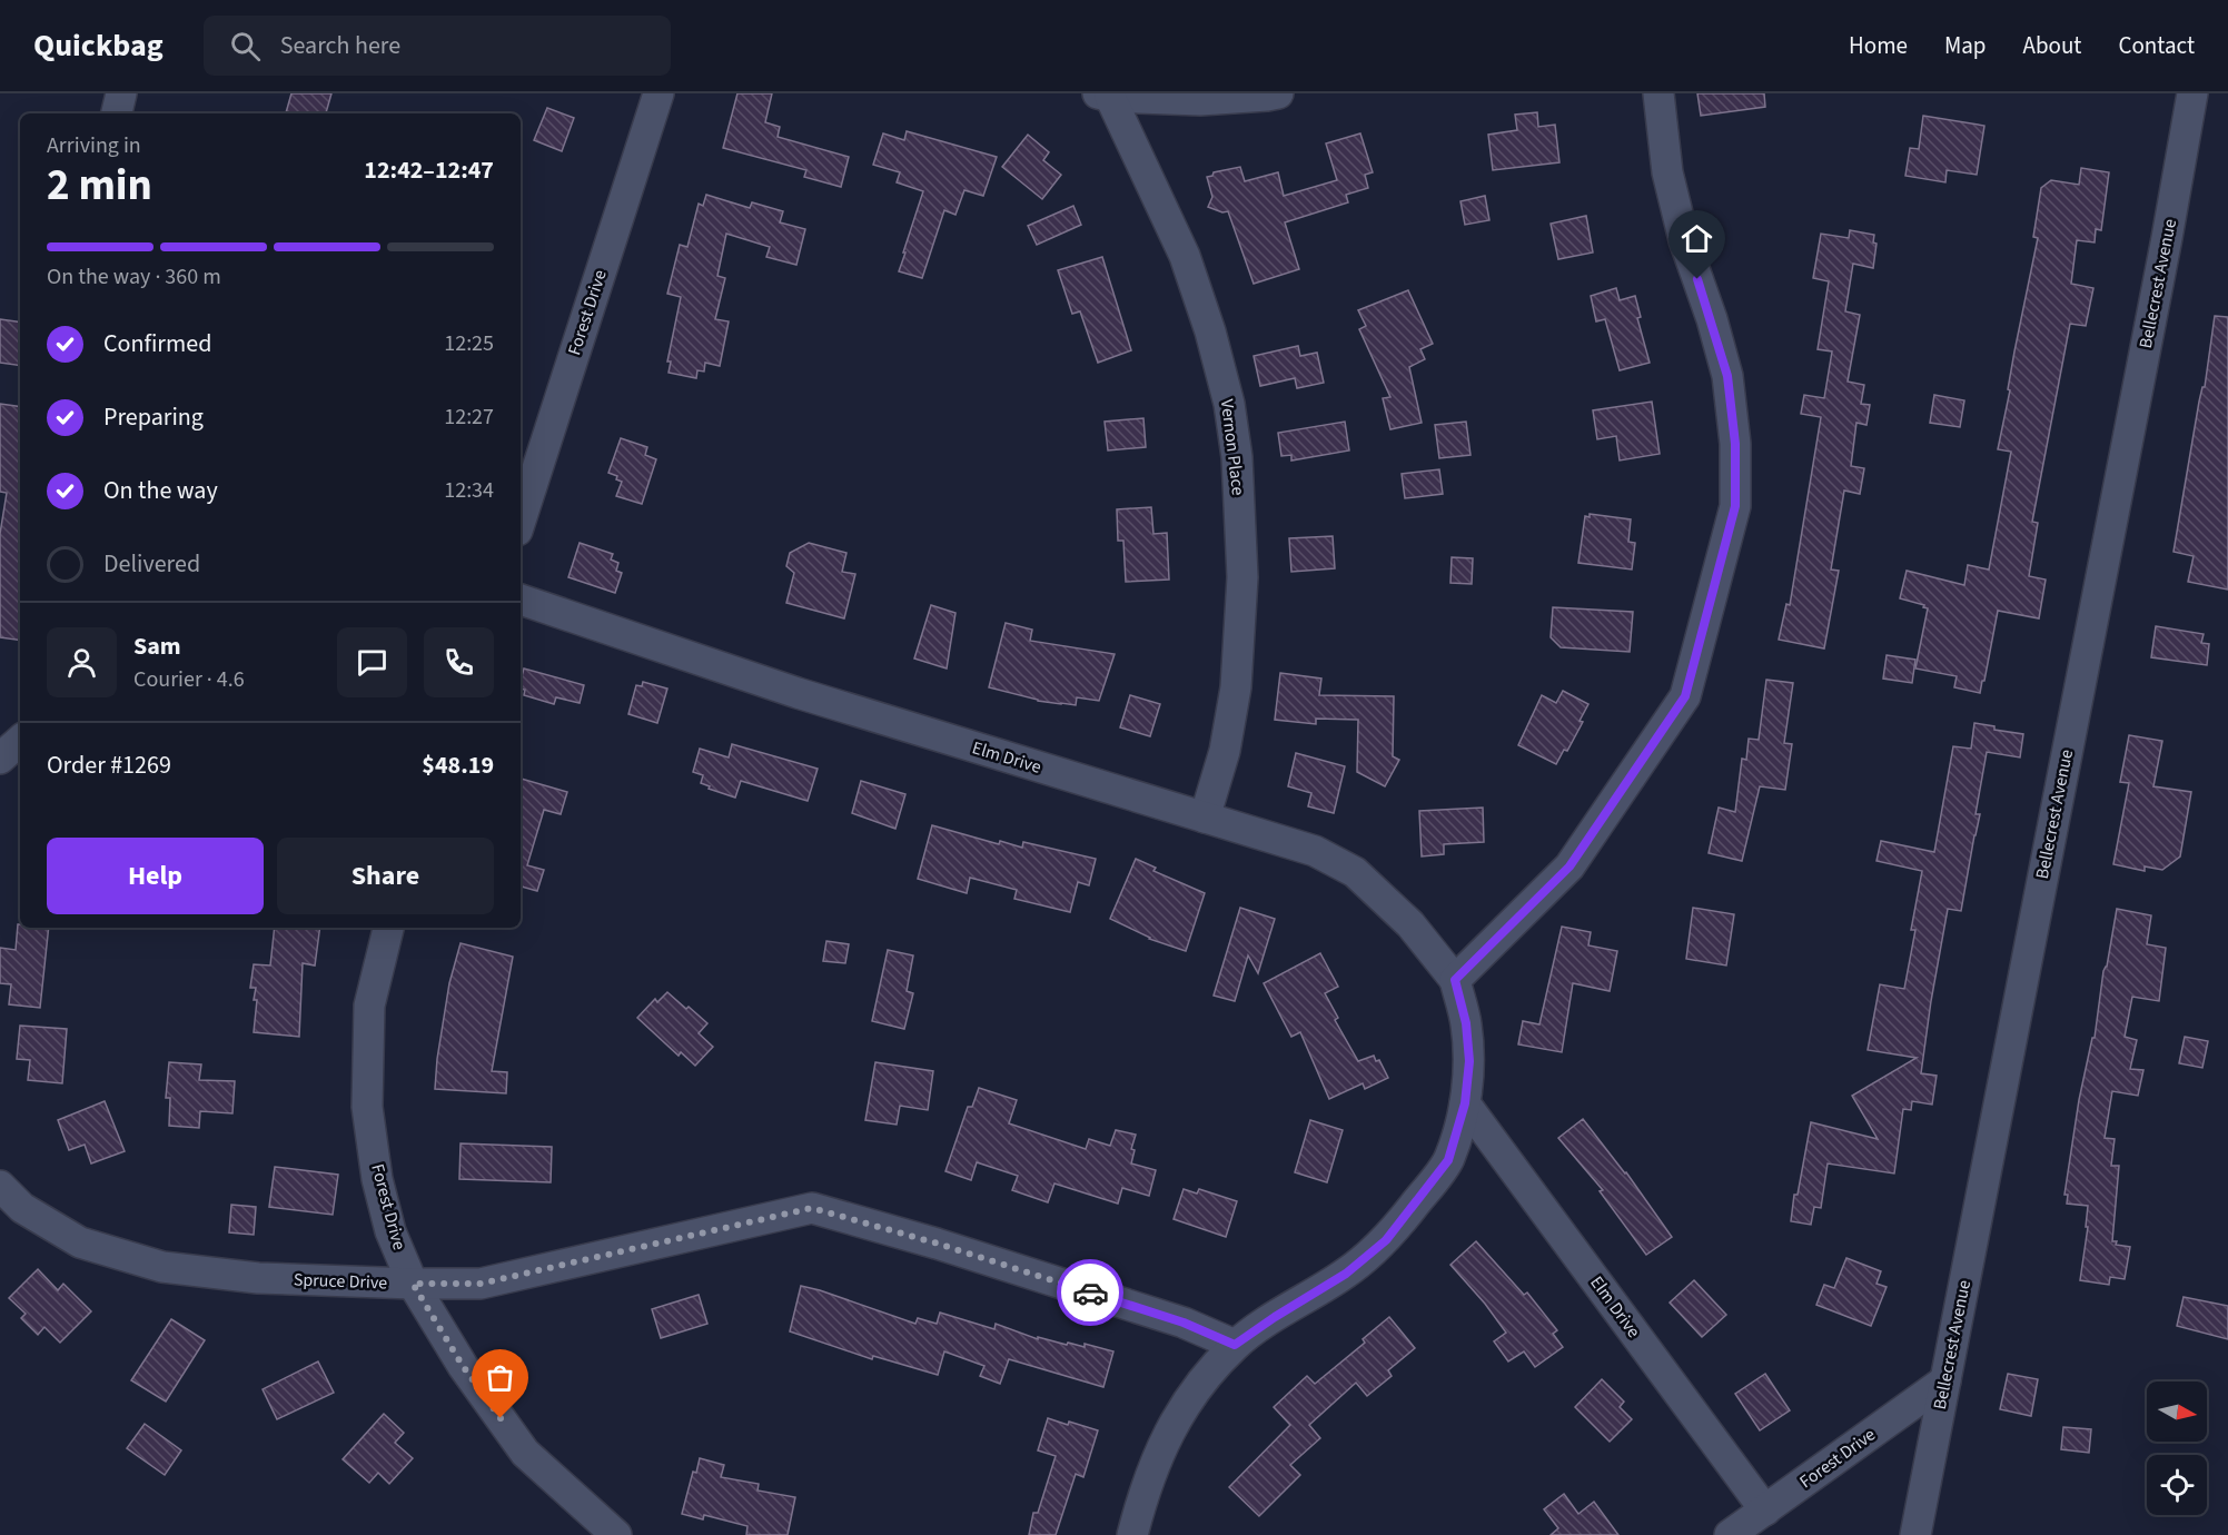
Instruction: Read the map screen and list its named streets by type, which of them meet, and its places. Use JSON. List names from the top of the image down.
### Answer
{
  "streets": {
    "street": [
      "Bellecrest Avenue",
      "Forest Drive",
      "Vernon Place",
      "Elm Drive",
      "Spruce Drive"
    ]
  },
  "crossings": [
    ["Bellecrest Avenue", "Forest Drive"],
    ["Forest Drive", "Elm Drive"],
    ["Forest Drive", "Spruce Drive"],
    ["Vernon Place", "Elm Drive"]
  ],
  "north": "right",
  "page": {
    "header": "Quickbag",
    "search": "Search here",
    "nav": [
      "Home",
      "Map",
      "About",
      "Contact"
    ],
    "heading": ["2 min", "Arriving in", "12:42–12:47"],
    "panel": [
      "Sam",
      "Courier · 4.6",
      "Order #1269",
      "$48.19"
    ],
    "bar": "On the way · 360 m",
    "list": [
      ["Confirmed", "12:25"],
      ["Preparing", "12:27"],
      ["On the way", "12:34"],
      "Delivered"
    ],
    "buttons": ["Help", "Share"]
  }
}
